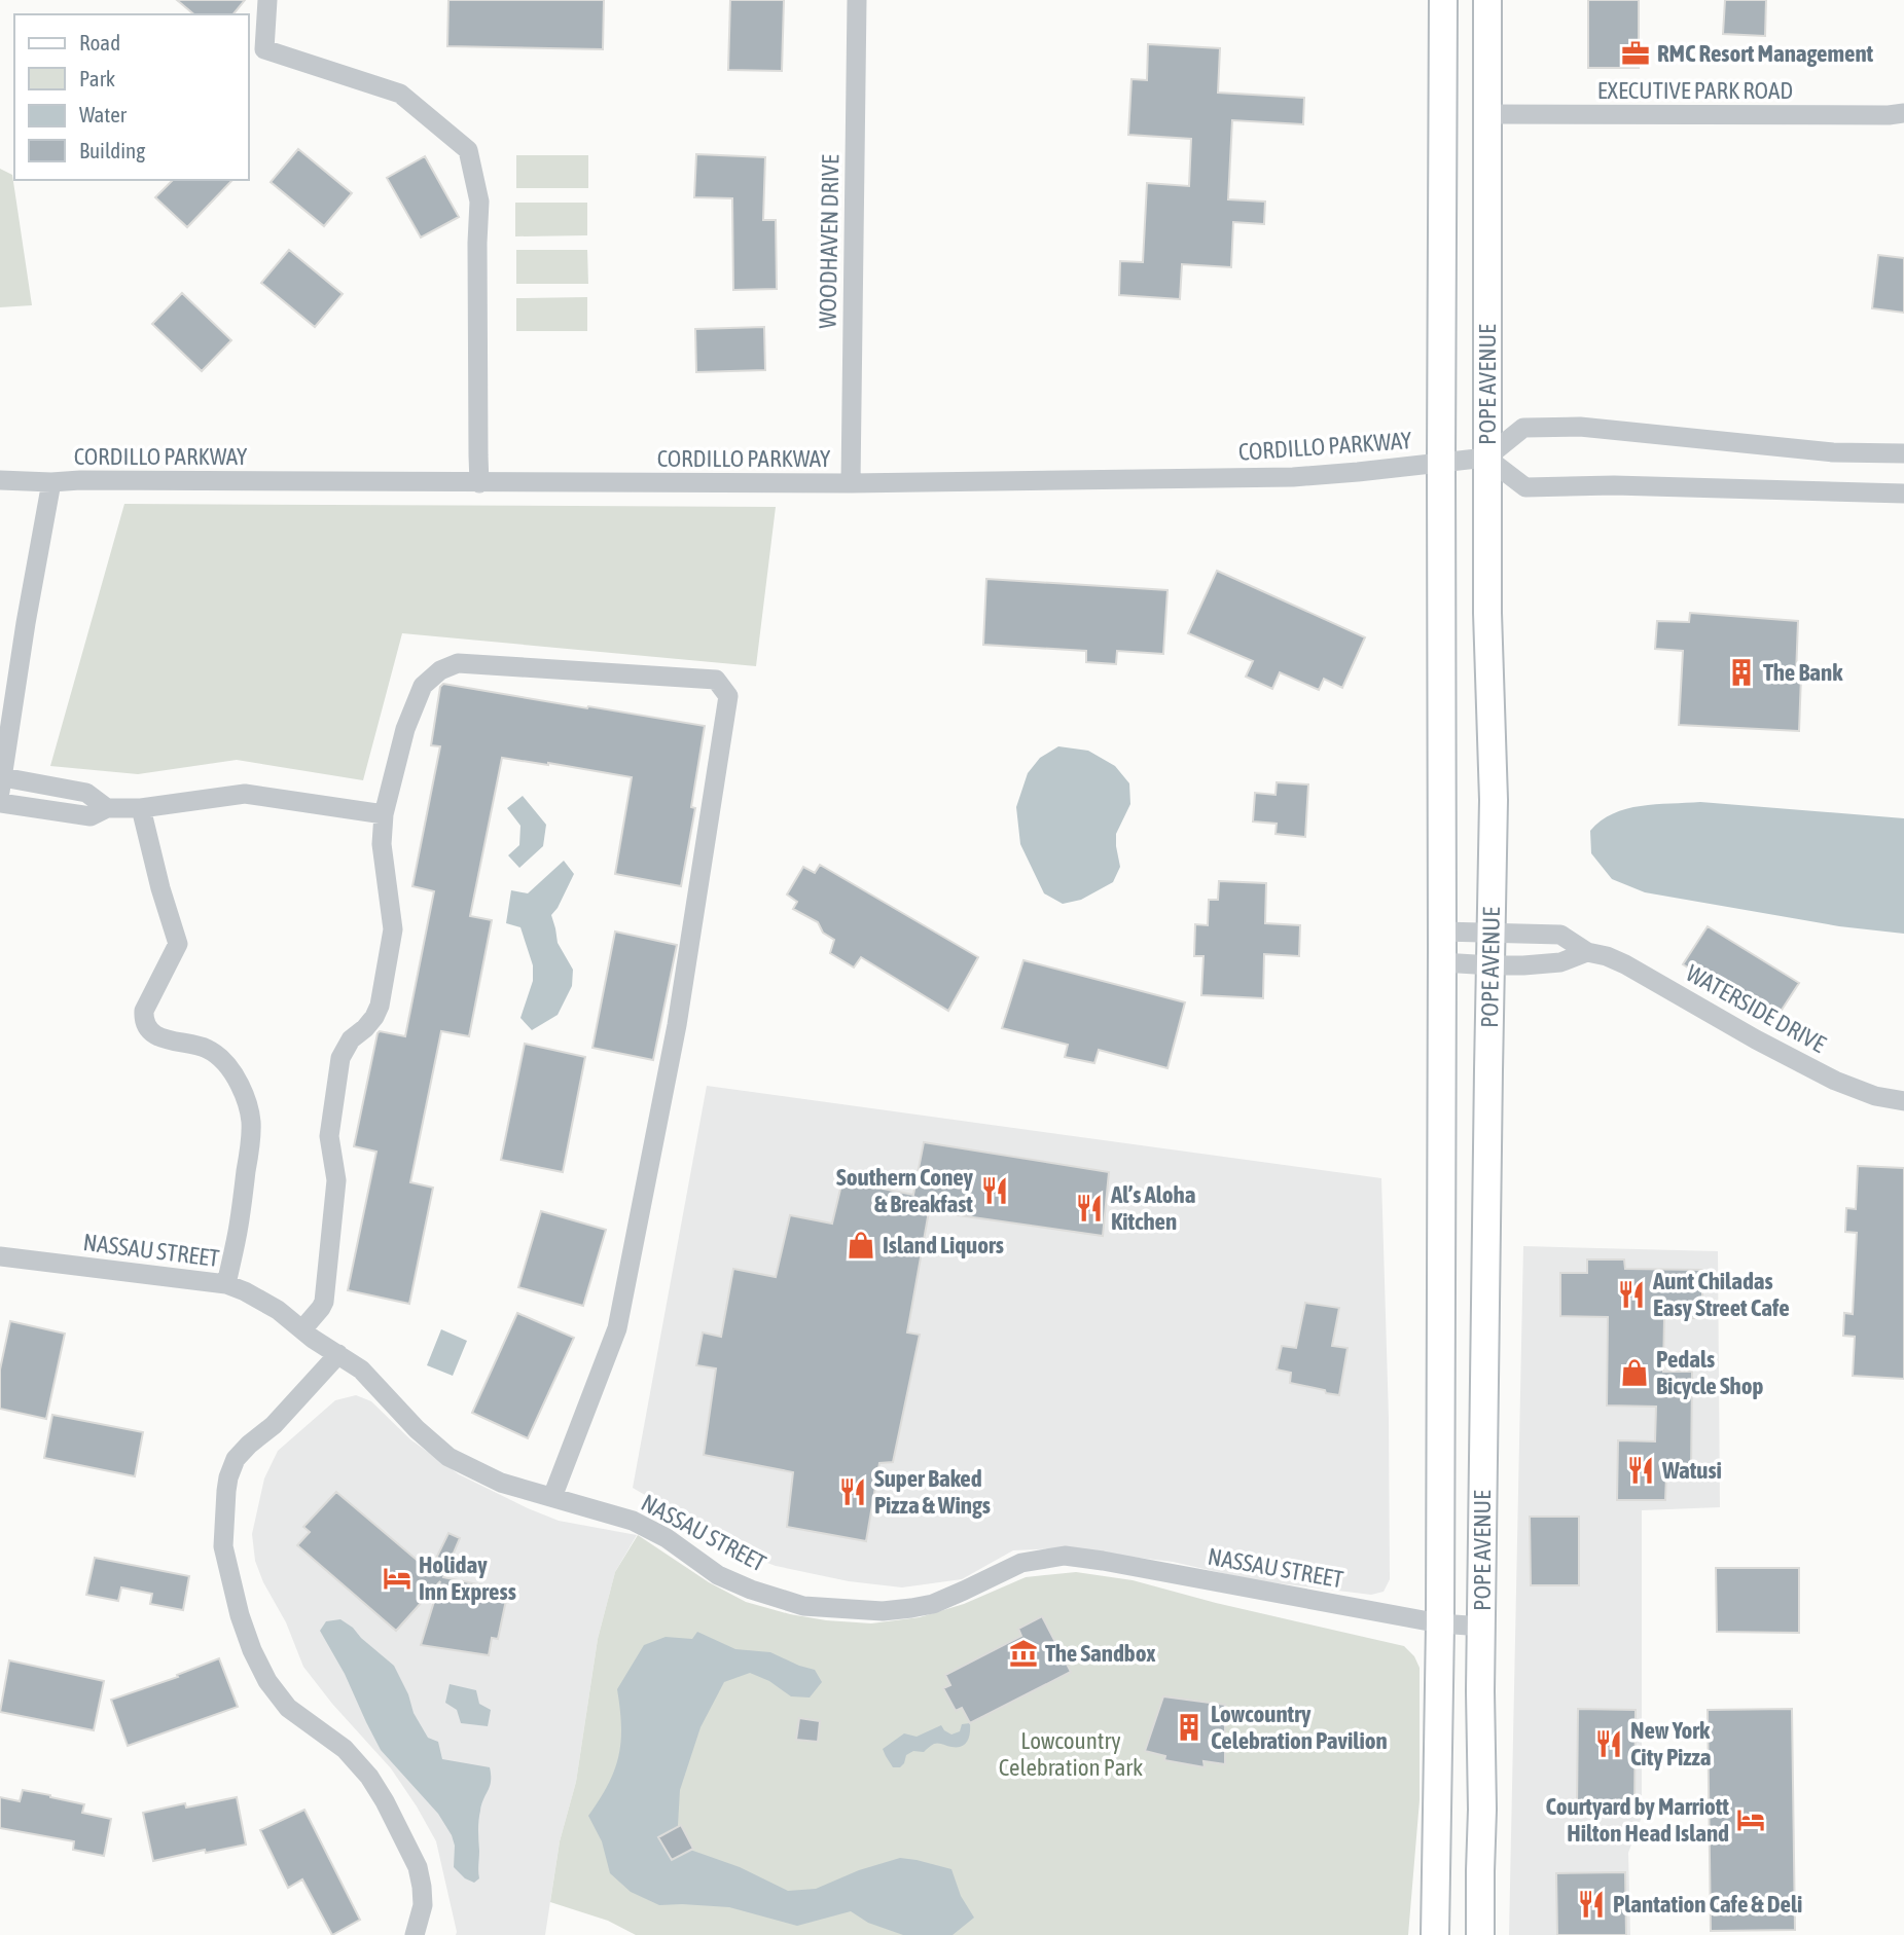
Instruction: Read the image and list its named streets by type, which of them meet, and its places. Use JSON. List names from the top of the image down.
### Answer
{
  "streets": {
    "main road": ["POPE AVENUE"],
    "street": [
      "EXECUTIVE PARK ROAD",
      "WOODHAVEN DRIVE",
      "CORDILLO PARKWAY",
      "WATERSIDE DRIVE",
      "NASSAU STREET"
    ]
  },
  "crossings": [
    ["EXECUTIVE PARK ROAD", "POPE AVENUE"],
    ["WOODHAVEN DRIVE", "CORDILLO PARKWAY"],
    ["POPE AVENUE", "CORDILLO PARKWAY"],
    ["POPE AVENUE", "WATERSIDE DRIVE"],
    ["POPE AVENUE", "NASSAU STREET"]
  ],
  "parks": ["Lowcountry Celebration Park"],
  "places": {
    "office": ["RMC Resort Management"],
    "building": ["The Bank", "Lowcountry Celebration Pavilion"],
    "restaurant": [
      "Southern Coney & Breakfast",
      "Al’s Aloha Kitchen",
      "Aunt Chiladas Easy Street Cafe",
      "Watusi",
      "Super Baked Pizza & Wings",
      "New York City Pizza",
      "Plantation Cafe & Deli"
    ],
    "shop": ["Island Liquors", "Pedals Bicycle Shop"],
    "hotel": ["Holiday Inn Express", "Courtyard by Marriott Hilton Head Island"],
    "museum": ["The Sandbox"]
  },
  "legend": [
    "Road",
    "Park",
    "Water",
    "Building"
  ]
}
